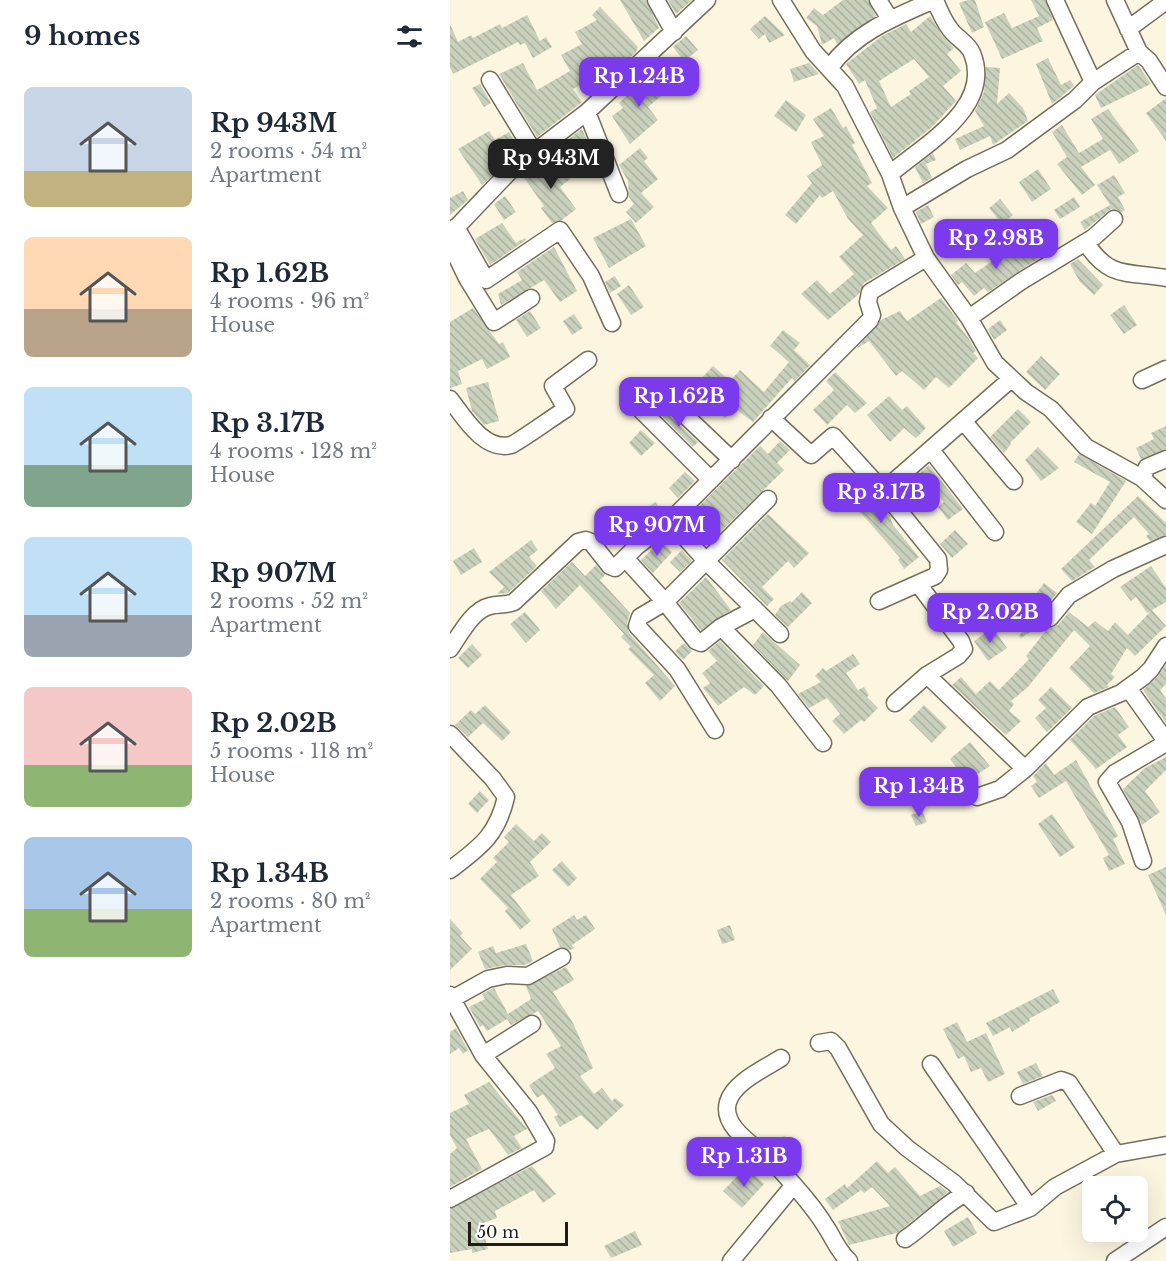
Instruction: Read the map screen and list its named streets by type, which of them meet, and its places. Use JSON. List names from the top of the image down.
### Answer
{
  "scale_bar": "50 m",
  "page": {
    "heading": "9 homes",
    "price": [
      "Rp 1.24B",
      "Rp 943M",
      "Rp 2.98B",
      "Rp 1.62B",
      "Rp 3.17B",
      "Rp 907M",
      "Rp 2.02B",
      "Rp 1.34B",
      "Rp 1.31B"
    ],
    "list": [
      {
        "name": "Rp 943M",
        "note": "2 rooms · 54 m² · Apartment"
      },
      {
        "name": "Rp 1.62B",
        "note": "4 rooms · 96 m² · House"
      },
      {
        "name": "Rp 3.17B",
        "note": "4 rooms · 128 m² · House"
      },
      {
        "name": "Rp 907M",
        "note": "2 rooms · 52 m² · Apartment"
      },
      {
        "name": "Rp 2.02B",
        "note": "5 rooms · 118 m² · House"
      },
      {
        "name": "Rp 1.34B",
        "note": "2 rooms · 80 m² · Apartment"
      }
    ],
    "scale": "50 m"
  }
}
